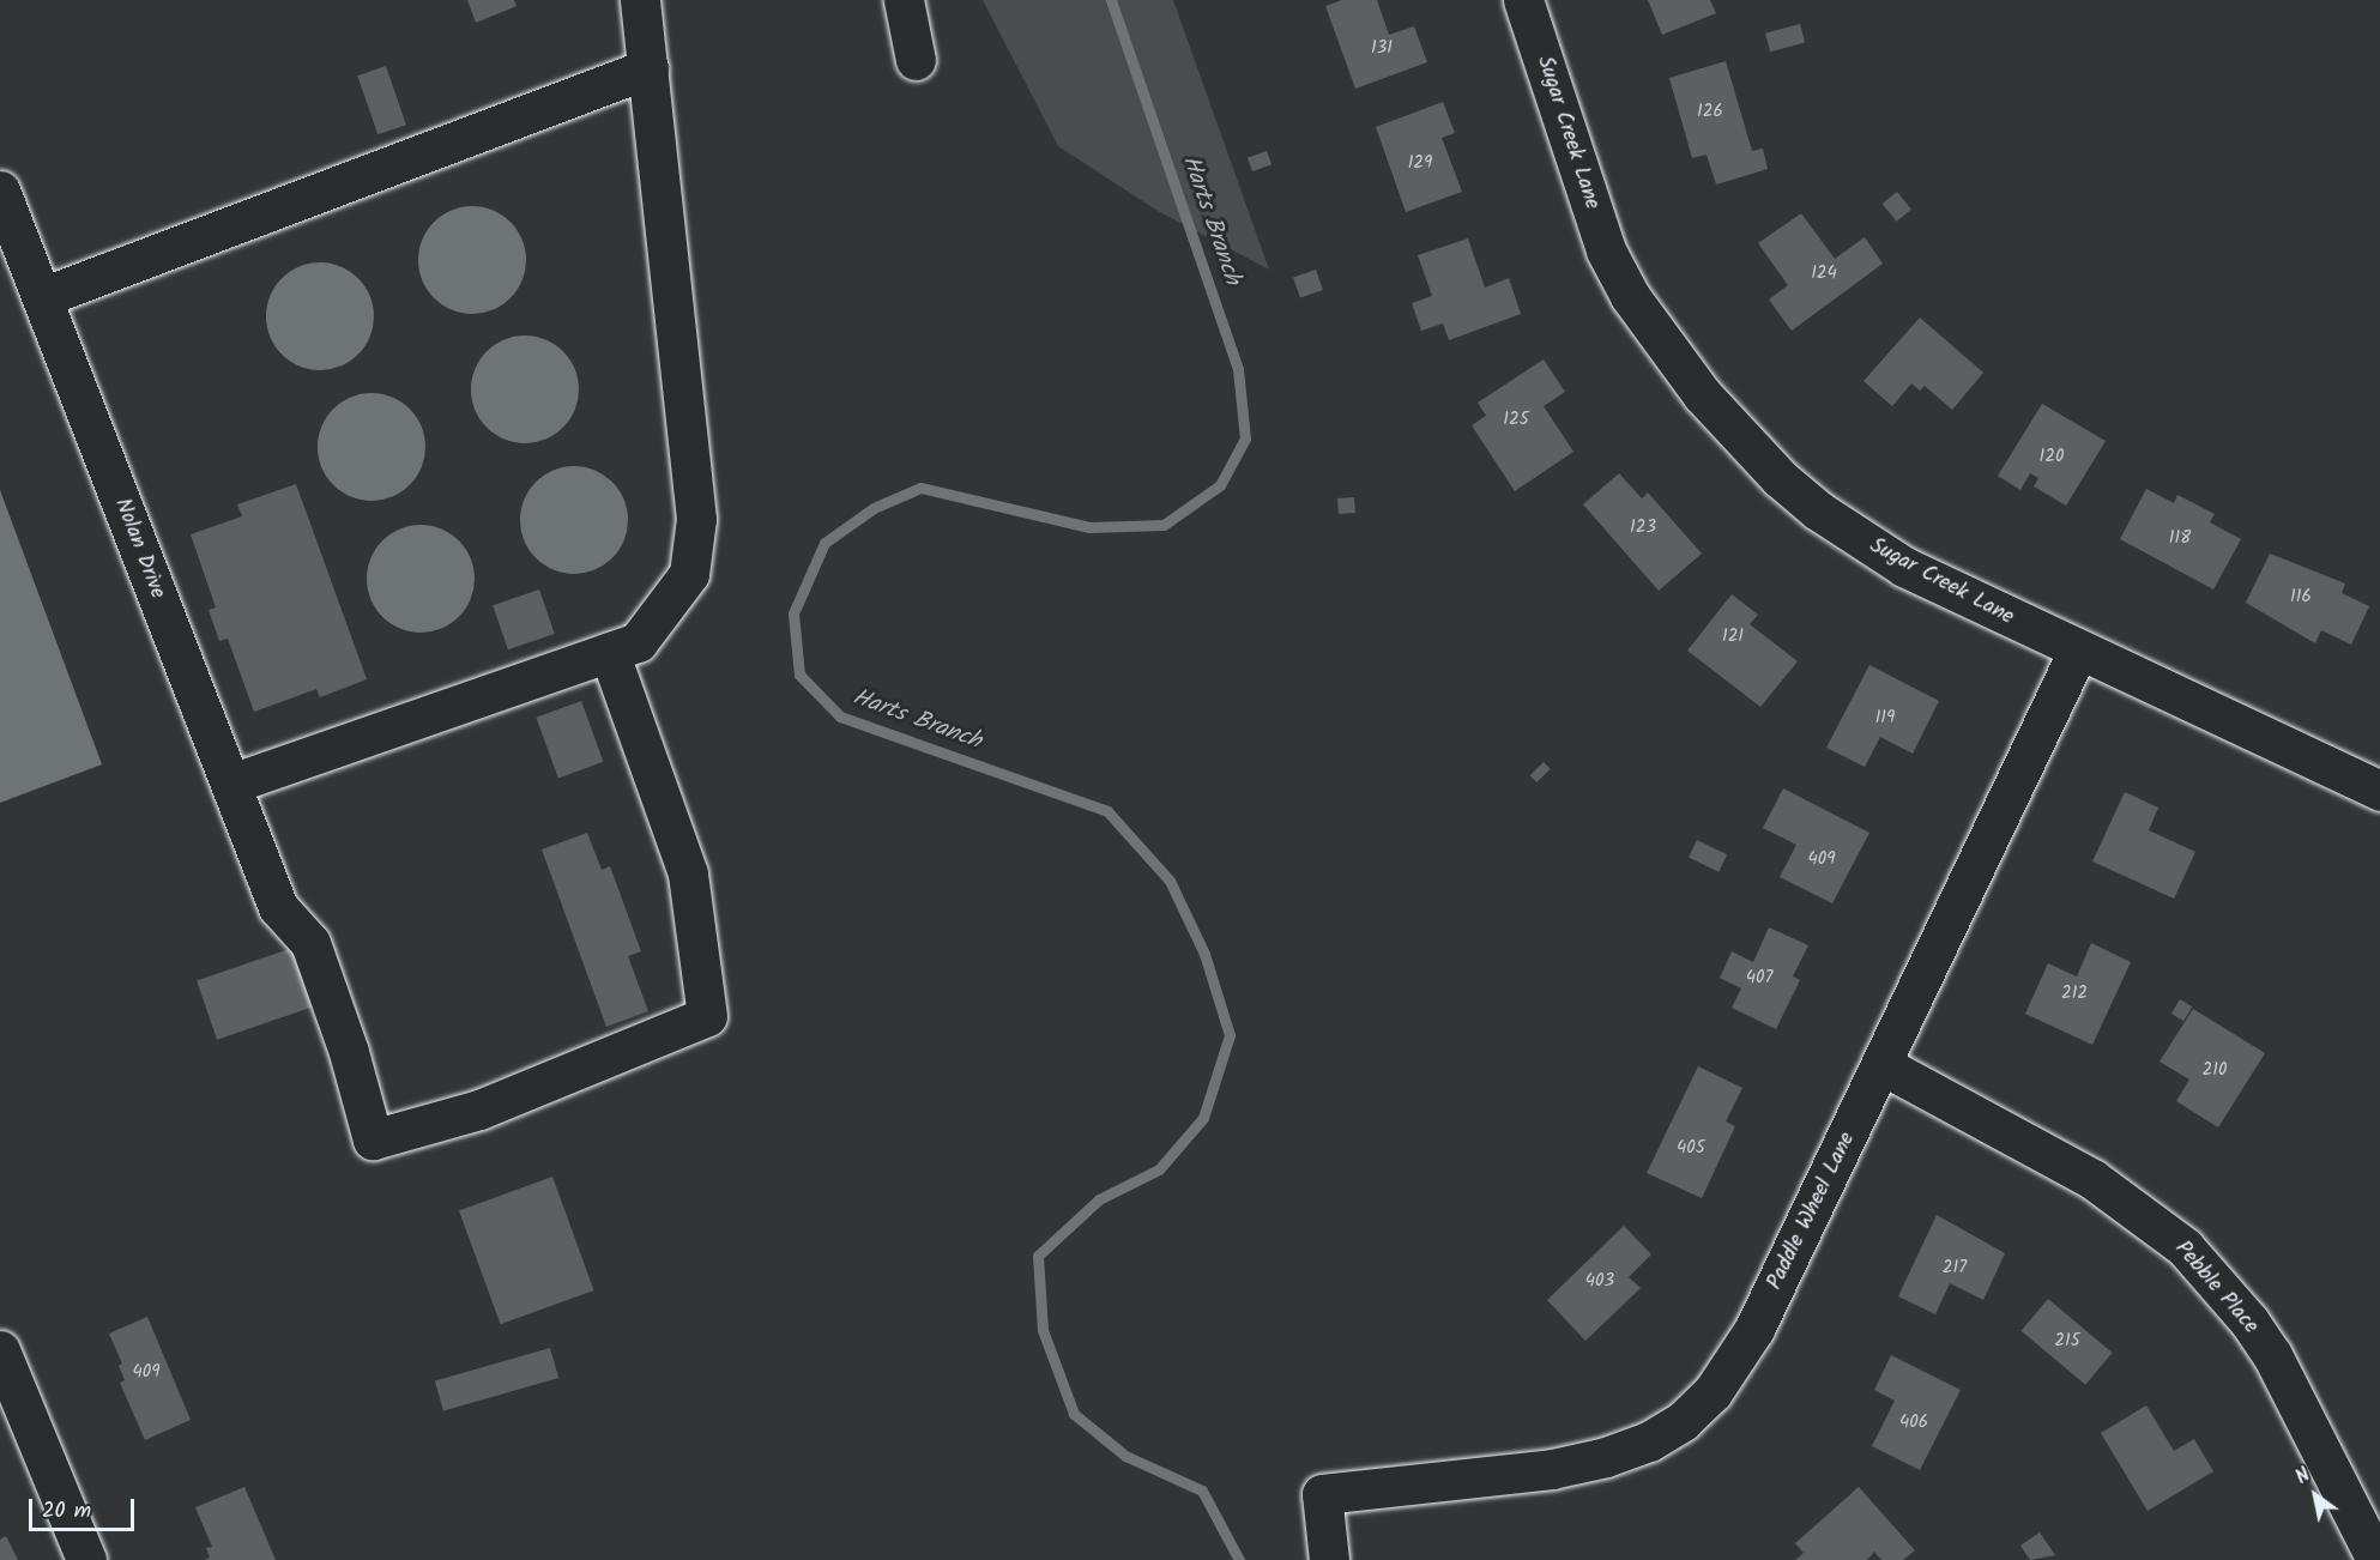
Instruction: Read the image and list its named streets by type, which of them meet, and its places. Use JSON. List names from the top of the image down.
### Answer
{
  "streets": {
    "street": [
      "Sugar Creek Lane",
      "Nolan Drive",
      "Paddle Wheel Lane",
      "Pebble Place"
    ]
  },
  "crossings": [
    ["Sugar Creek Lane", "Paddle Wheel Lane"],
    ["Paddle Wheel Lane", "Pebble Place"]
  ],
  "water": ["Harts Branch"],
  "house_numbers": [
    "131",
    "126",
    "129",
    "124",
    "125",
    "120",
    "123",
    "118",
    "116",
    "121",
    "119",
    "409",
    "407",
    "212",
    "210",
    "405",
    "217",
    "403",
    "215",
    "409",
    "406"
  ],
  "scale_bar": "20 m",
  "north": "top left"
}
